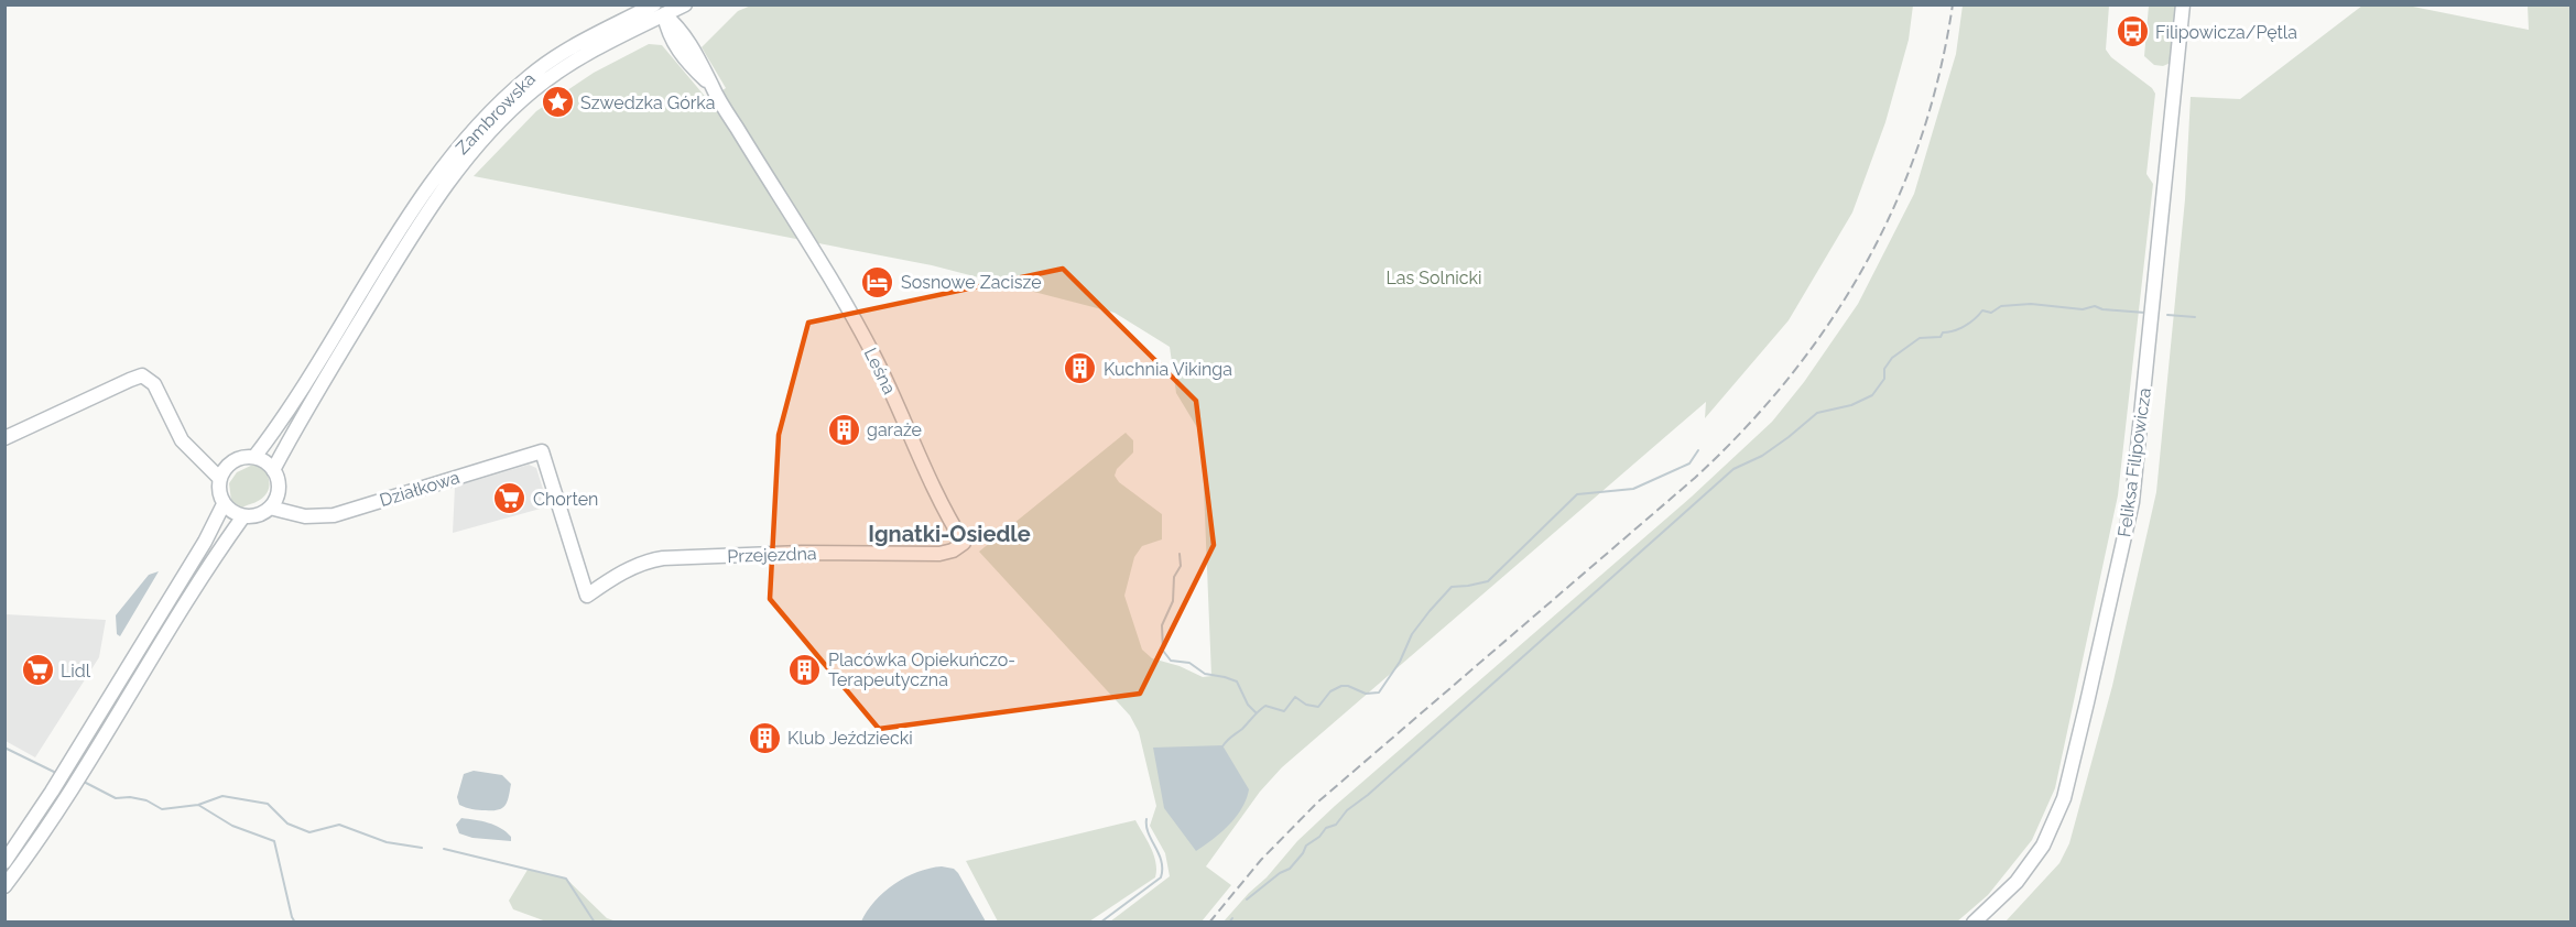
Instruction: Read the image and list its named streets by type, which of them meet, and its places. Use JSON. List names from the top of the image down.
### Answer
{
  "streets": {
    "street": [
      "Zambrowska",
      "Leśna",
      "Feliksa Filipowicza",
      "Działkowa",
      "Przejezdna"
    ]
  },
  "crossings": [
    ["Zambrowska", "Leśna"],
    ["Leśna", "Przejezdna"],
    ["Działkowa", "Przejezdna"]
  ],
  "districts": ["Ignatki-Osiedle"],
  "parks": ["Las Solnicki"],
  "places": {
    "bus stop": ["Filipowicza/Pętla"],
    "place": ["Szwedzka Górka"],
    "hotel": ["Sosnowe Zacisze"],
    "building": [
      "Kuchnia Vikinga",
      "garaże",
      "Placówka Opiekuńczo- Terapeutyczna",
      "Klub Jeździecki"
    ],
    "supermarket": ["Chorten", "Lidl"]
  }
}
